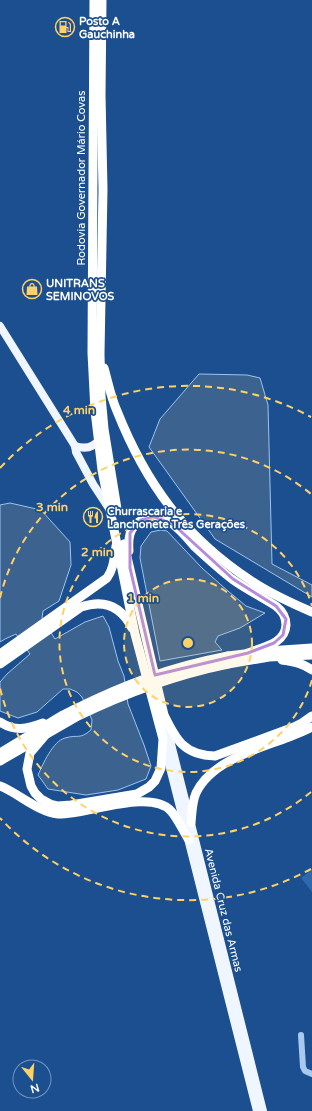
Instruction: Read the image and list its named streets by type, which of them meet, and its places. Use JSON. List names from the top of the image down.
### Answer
{
  "streets": {
    "highway": ["Rodovia Governador Mário Covas"],
    "main road": ["Avenida Cruz das Armas"]
  },
  "crossings": [
    ["Rodovia Governador Mário Covas", "Avenida Cruz das Armas"]
  ],
  "places": {
    "fuel station": ["Posto A Gauchinha"],
    "shop": ["UNITRANS SEMINOVOS"],
    "restaurant": ["Churrascaria e Lanchonete Três Gerações"]
  },
  "north": "bottom",
  "rings": [
    "4 min",
    "3 min",
    "2 min",
    "1 min"
  ]
}
